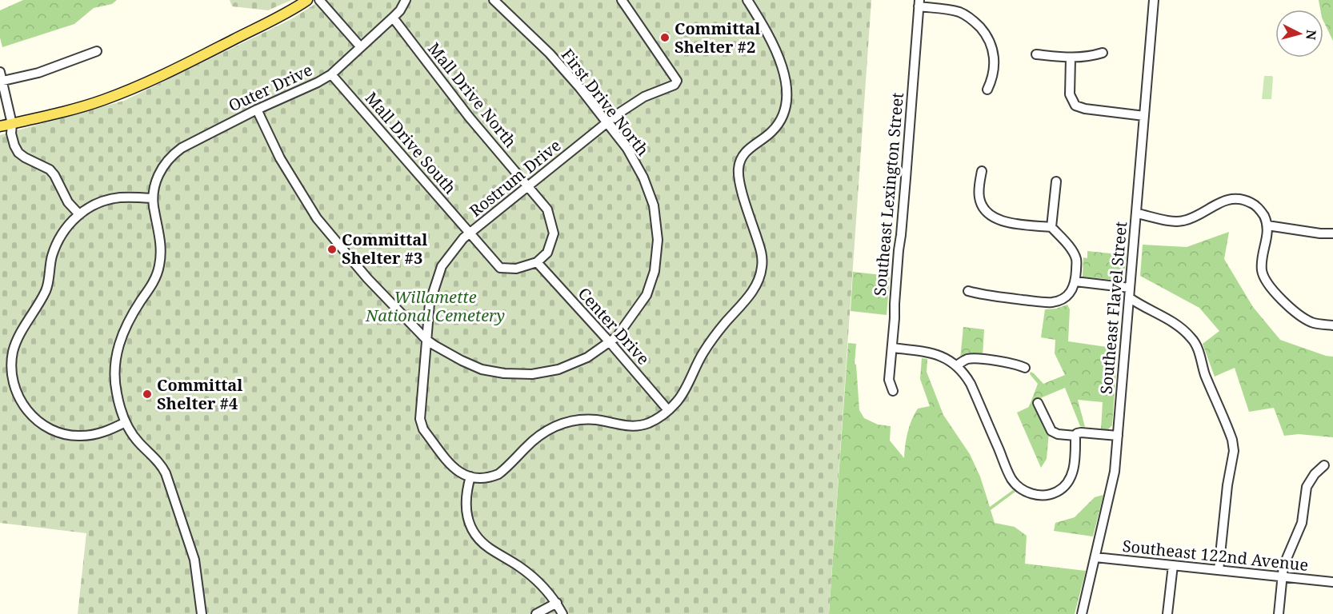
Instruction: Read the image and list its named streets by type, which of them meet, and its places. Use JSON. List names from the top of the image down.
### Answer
{
  "streets": {
    "street": [
      "Outer Drive",
      "Mall Drive North",
      "First Drive North",
      "Mall Drive South",
      "Rostrum Drive",
      "Southeast Lexington Street",
      "Southeast Flavel Street",
      "Center Drive",
      "Southeast 122nd Avenue"
    ]
  },
  "crossings": [
    ["Outer Drive", "Mall Drive North"],
    ["Outer Drive", "First Drive North"],
    ["Outer Drive", "Mall Drive South"],
    ["Mall Drive North", "Mall Drive South"],
    ["Mall Drive North", "Rostrum Drive"],
    ["Mall Drive North", "Center Drive"],
    ["First Drive North", "Rostrum Drive"],
    ["First Drive North", "Center Drive"],
    ["Mall Drive South", "Rostrum Drive"],
    ["Mall Drive South", "Center Drive"],
    ["Southeast Flavel Street", "Southeast 122nd Avenue"]
  ],
  "parks": ["Willamette National Cemetery"],
  "places": ["Committal Shelter #2", "Committal Shelter #3", "Committal Shelter #4"],
  "north": "right"
}
